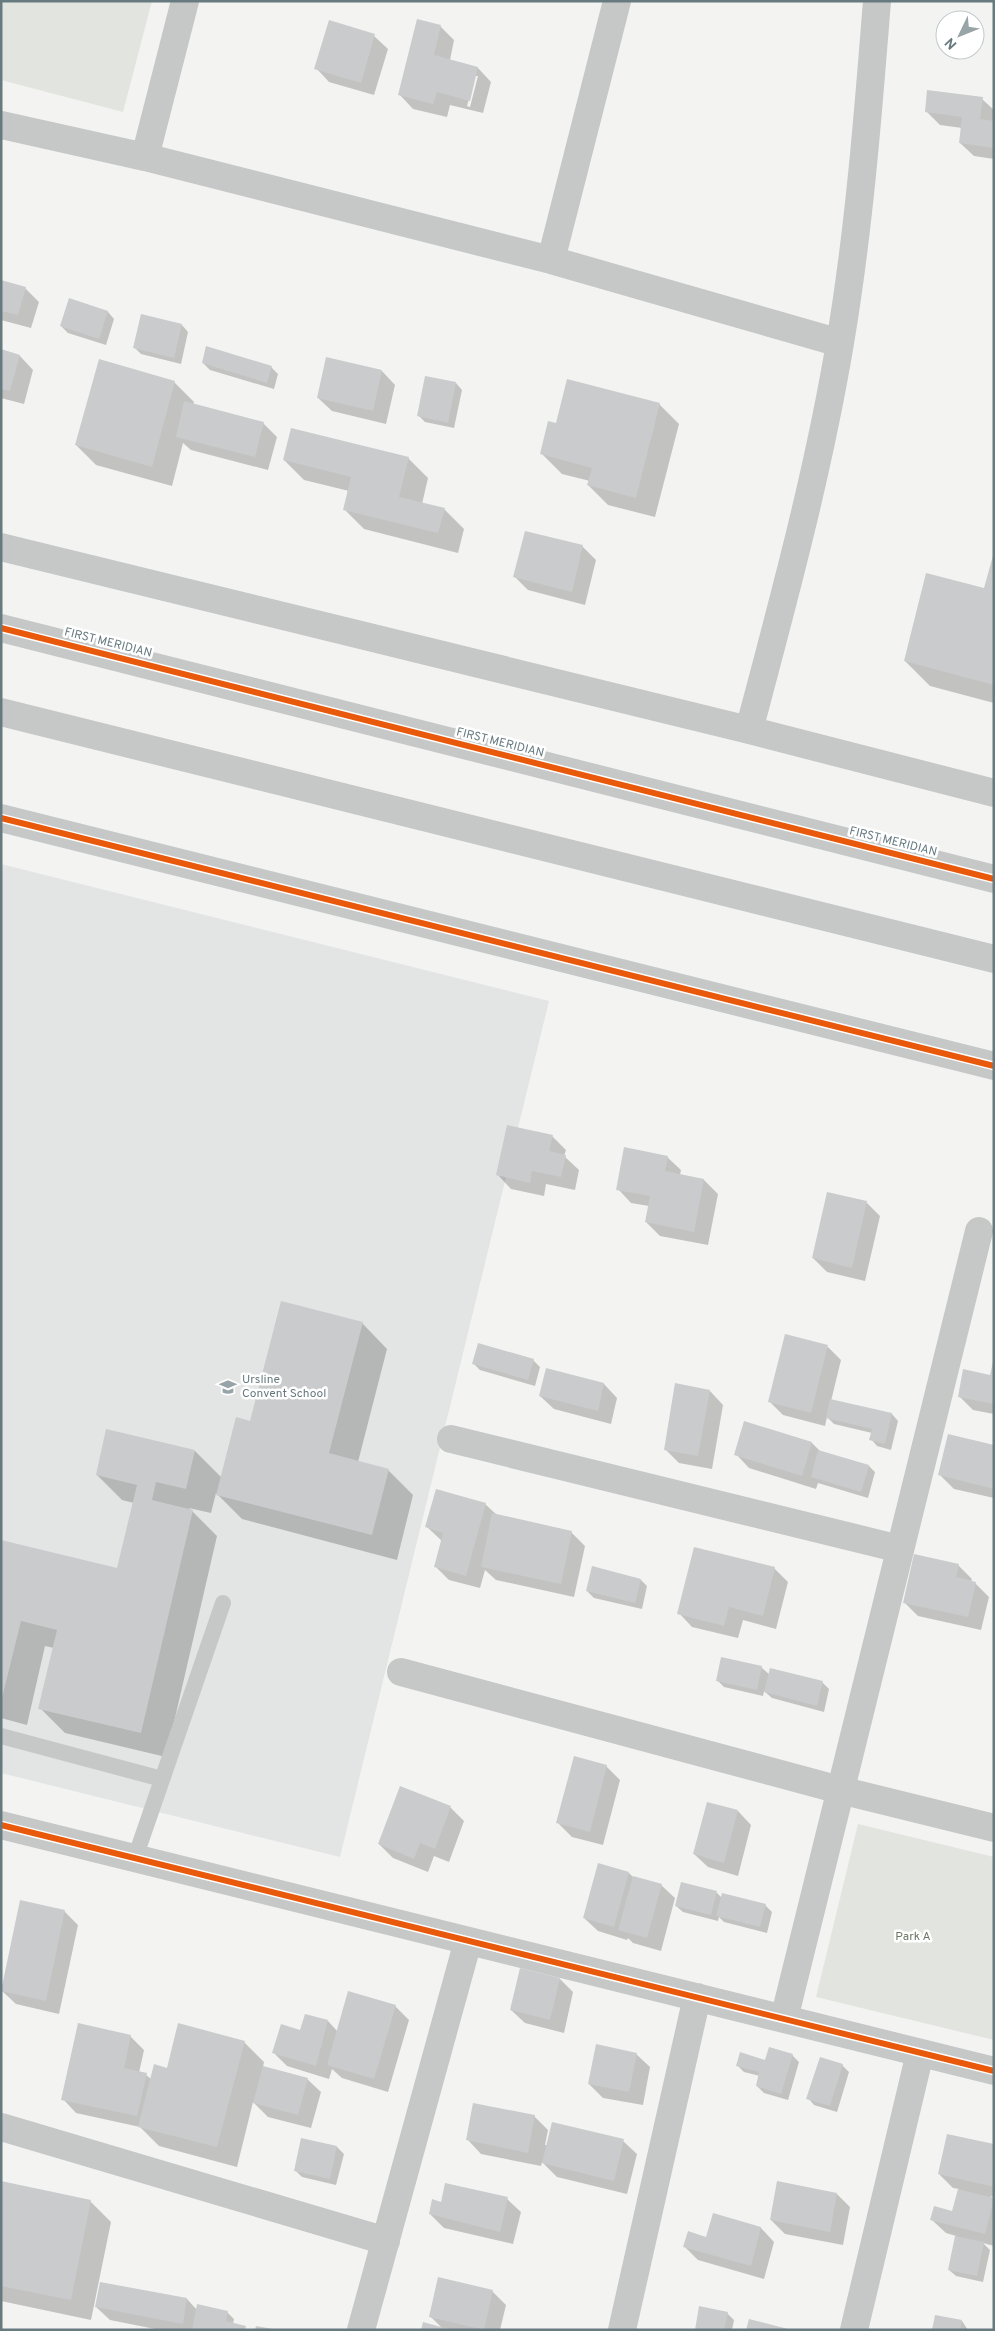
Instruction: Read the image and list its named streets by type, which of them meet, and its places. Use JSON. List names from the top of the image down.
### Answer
{
  "streets": {
    "street": ["FIRST MERIDIAN"]
  },
  "parks": ["Park A"],
  "places": {
    "school or university": ["Ursline Convent School"]
  },
  "north": "bottom left"
}
